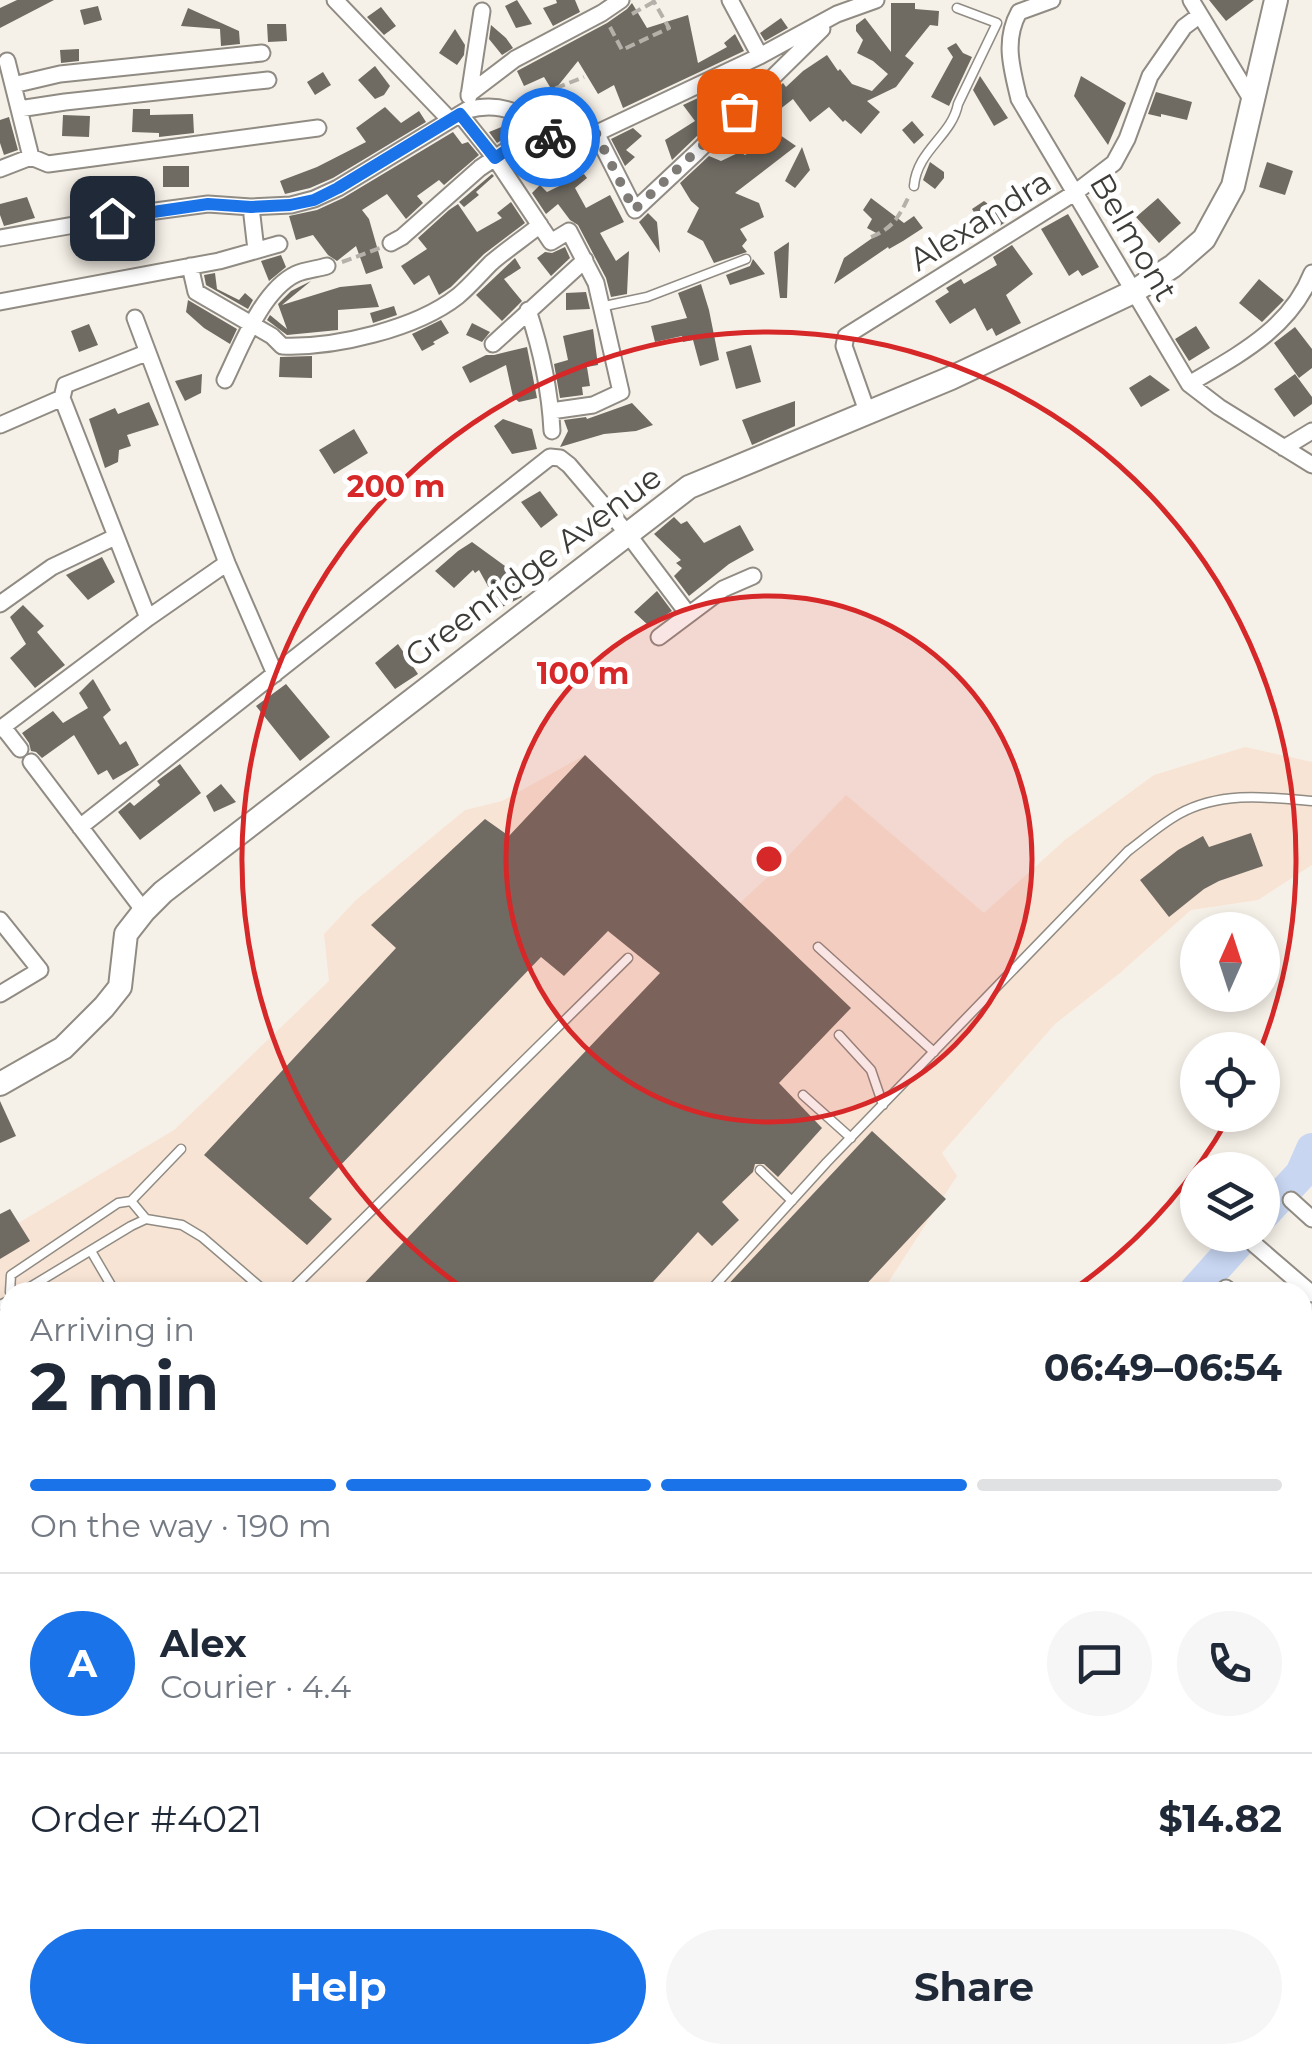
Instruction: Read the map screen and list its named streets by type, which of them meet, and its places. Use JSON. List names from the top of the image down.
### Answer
{
  "streets": {
    "street": ["Alexandra", "Belmont", "Greenridge Avenue"]
  },
  "crossings": [
    ["Alexandra", "Belmont"],
    ["Alexandra", "Greenridge Avenue"],
    ["Belmont", "Greenridge Avenue"]
  ],
  "north": "top",
  "page": {
    "heading": ["2 min", "Arriving in", "06:49–06:54"],
    "panel": [
      "Alex",
      "Courier · 4.4",
      "Order #4021",
      "$14.82"
    ],
    "bar": "On the way · 190 m",
    "round": "A",
    "buttons": ["Help", "Share"]
  },
  "rings": ["200 m", "100 m"]
}
